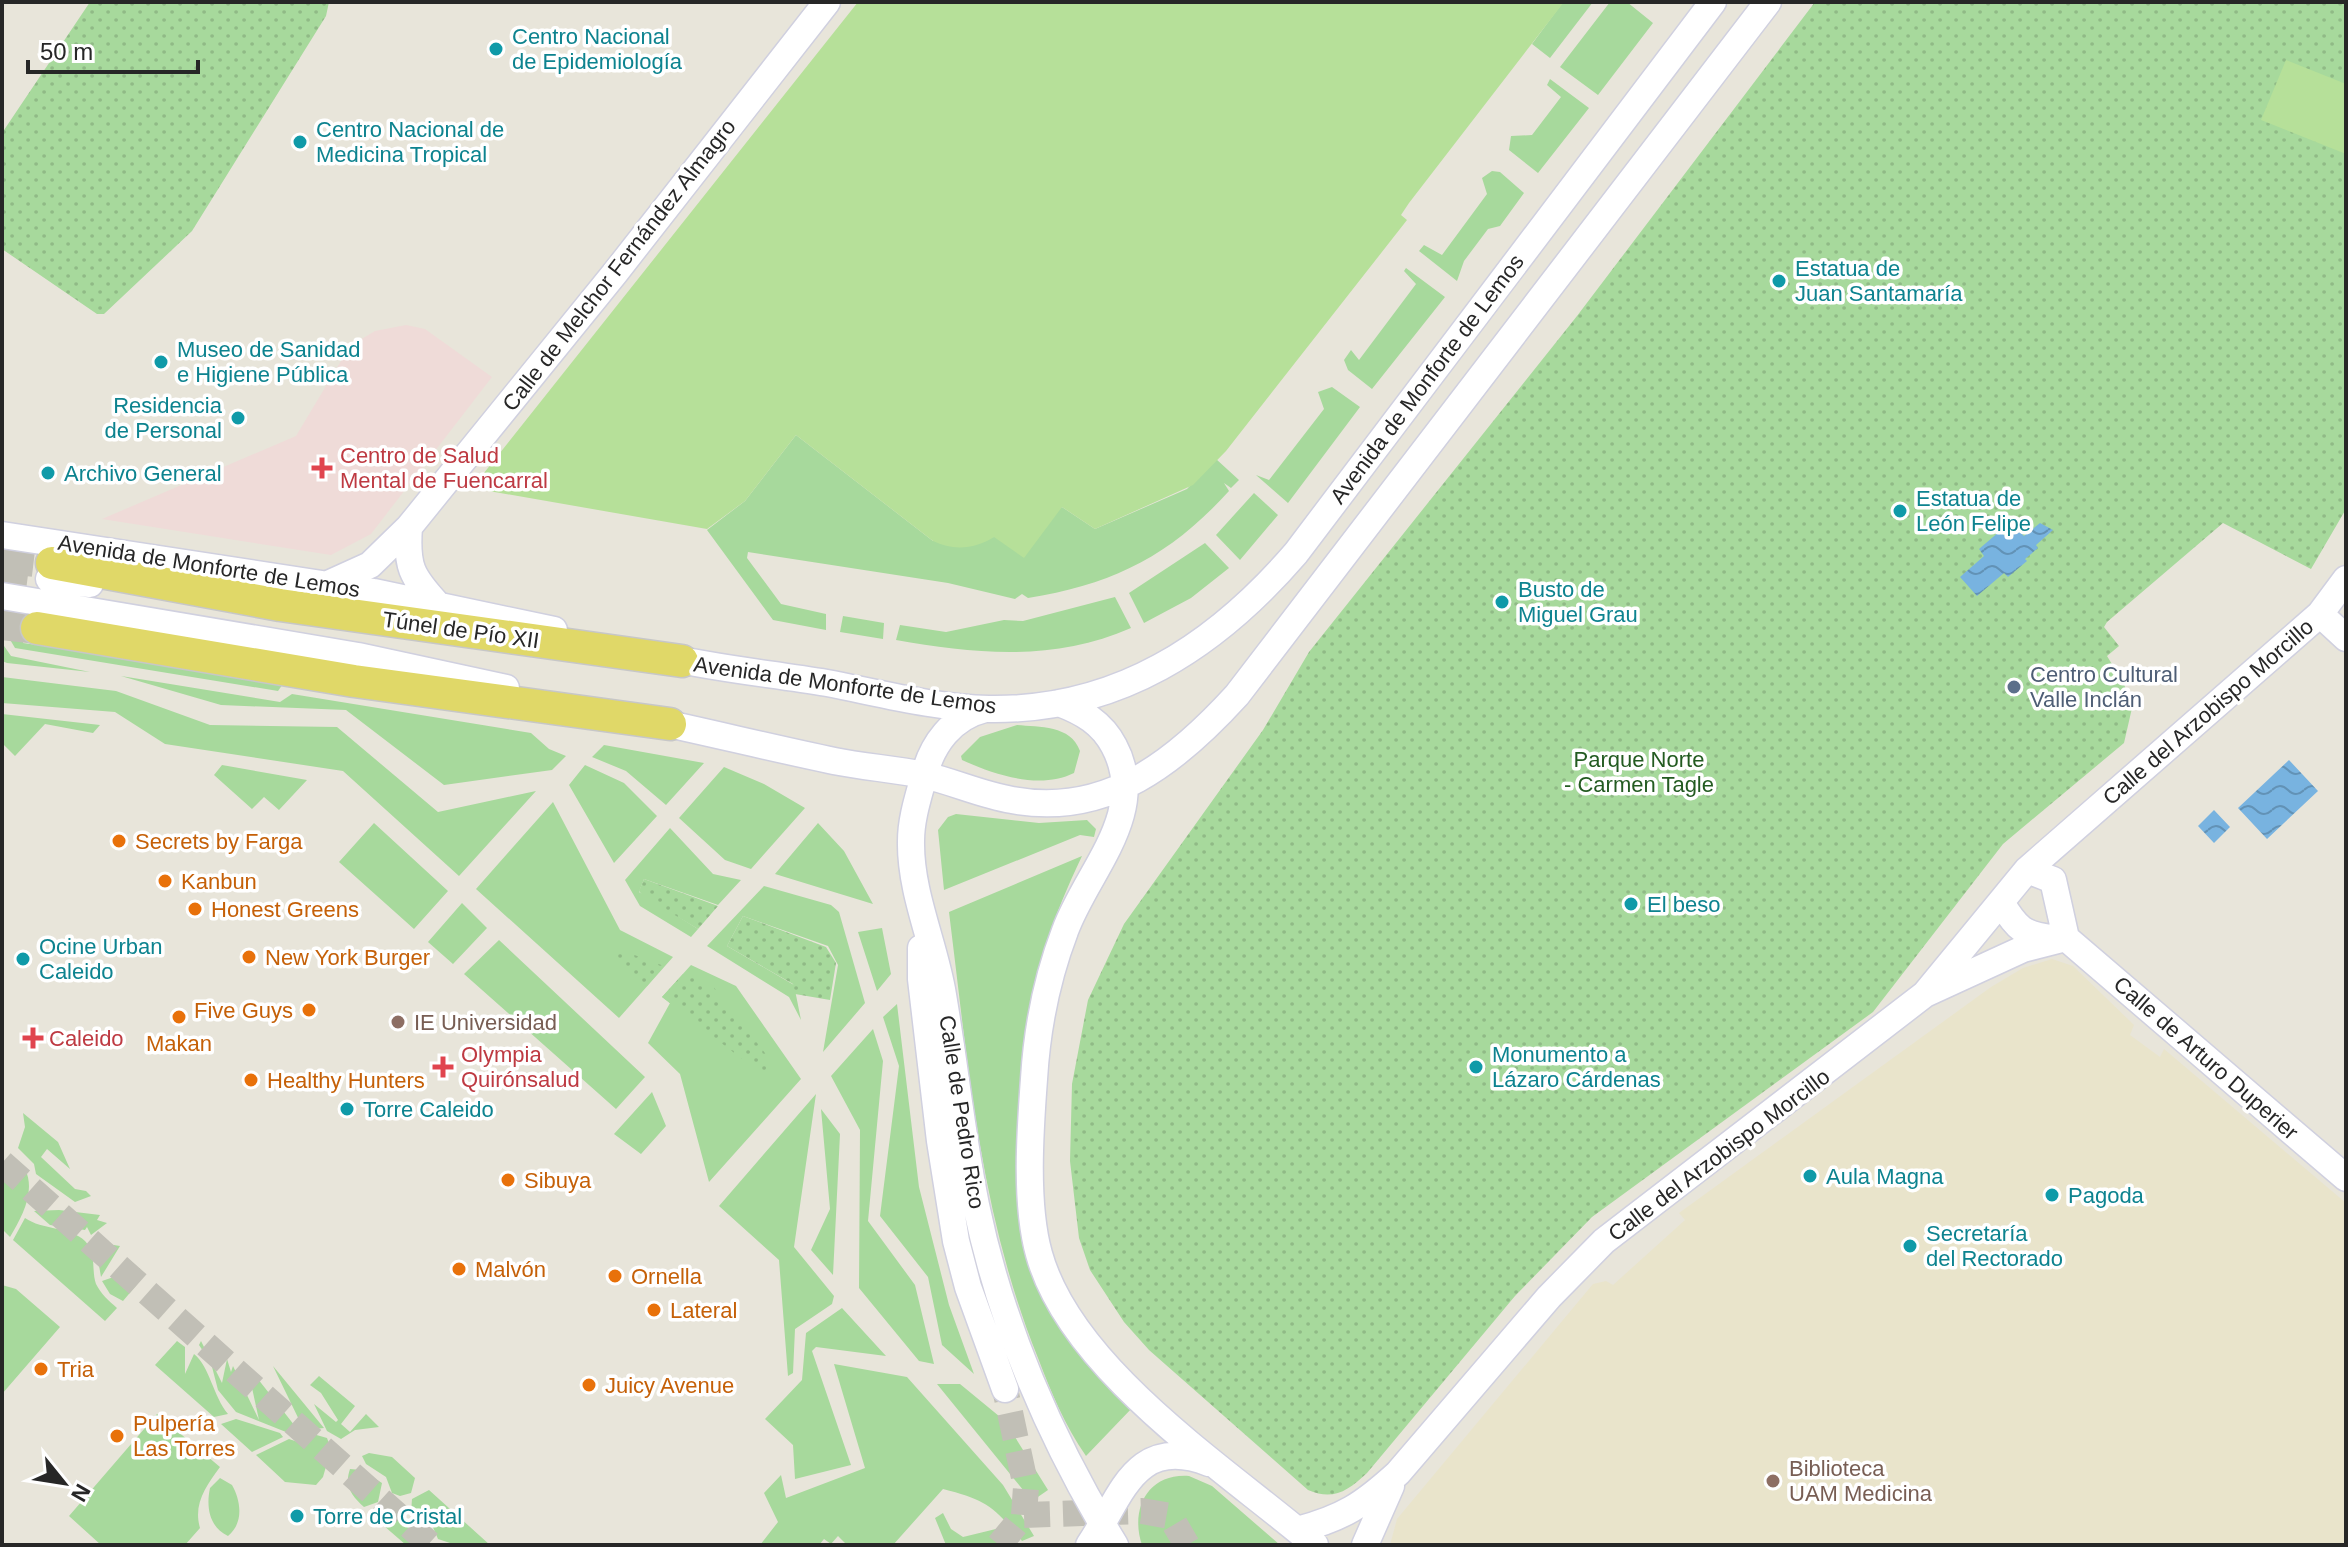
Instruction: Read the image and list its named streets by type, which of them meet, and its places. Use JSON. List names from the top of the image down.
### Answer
{
  "streets": {
    "main road": ["Avenida de Monforte de Lemos", "Túnel de Pío XII"],
    "street": [
      "Calle de Melchor Fernández Almagro",
      "Calle del Arzobispo Morcillo",
      "Calle de Arturo Duperier",
      "Calle de Pedro Rico"
    ]
  },
  "crossings": [
    ["Calle de Melchor Fernández Almagro", "Avenida de Monforte de Lemos"],
    ["Avenida de Monforte de Lemos", "Túnel de Pío XII"],
    ["Avenida de Monforte de Lemos", "Calle de Pedro Rico"],
    ["Calle del Arzobispo Morcillo", "Calle de Arturo Duperier"],
    ["Calle del Arzobispo Morcillo", "Calle de Pedro Rico"]
  ],
  "parks": ["Parque Norte - Carmen Tagle"],
  "places": {
    "other": [
      "Centro Nacional de Epidemiología",
      "Centro Nacional de Medicina Tropical",
      "Estatua de Juan Santamaría",
      "Museo de Sanidad e Higiene Pública",
      "Residencia de Personal",
      "Archivo General",
      "Estatua de León Felipe",
      "Busto de Miguel Grau",
      "Centro Cultural Valle Inclán",
      "Secrets by Farga",
      "Kanbun",
      "El beso",
      "Honest Greens",
      "New York Burger",
      "Ocine Urban Caleido",
      "Five Guys",
      "Makan",
      "IE Universidad",
      "Monumento a Lázaro Cárdenas",
      "Healthy Hunters",
      "Torre Caleido",
      "Aula Magna",
      "Sibuya",
      "Pagoda",
      "Secretaría del Rectorado",
      "Malvón",
      "Ornella",
      "Lateral",
      "Tria",
      "Juicy Avenue",
      "Pulpería Las Torres",
      "Biblioteca UAM Medicina",
      "Torre de Cristal"
    ],
    "health": ["Centro de Salud Mental de Fuencarral", "Caleido", "Olympia Quirónsalud"]
  },
  "scale_bar": "50 m",
  "north": "bottom right"
}
